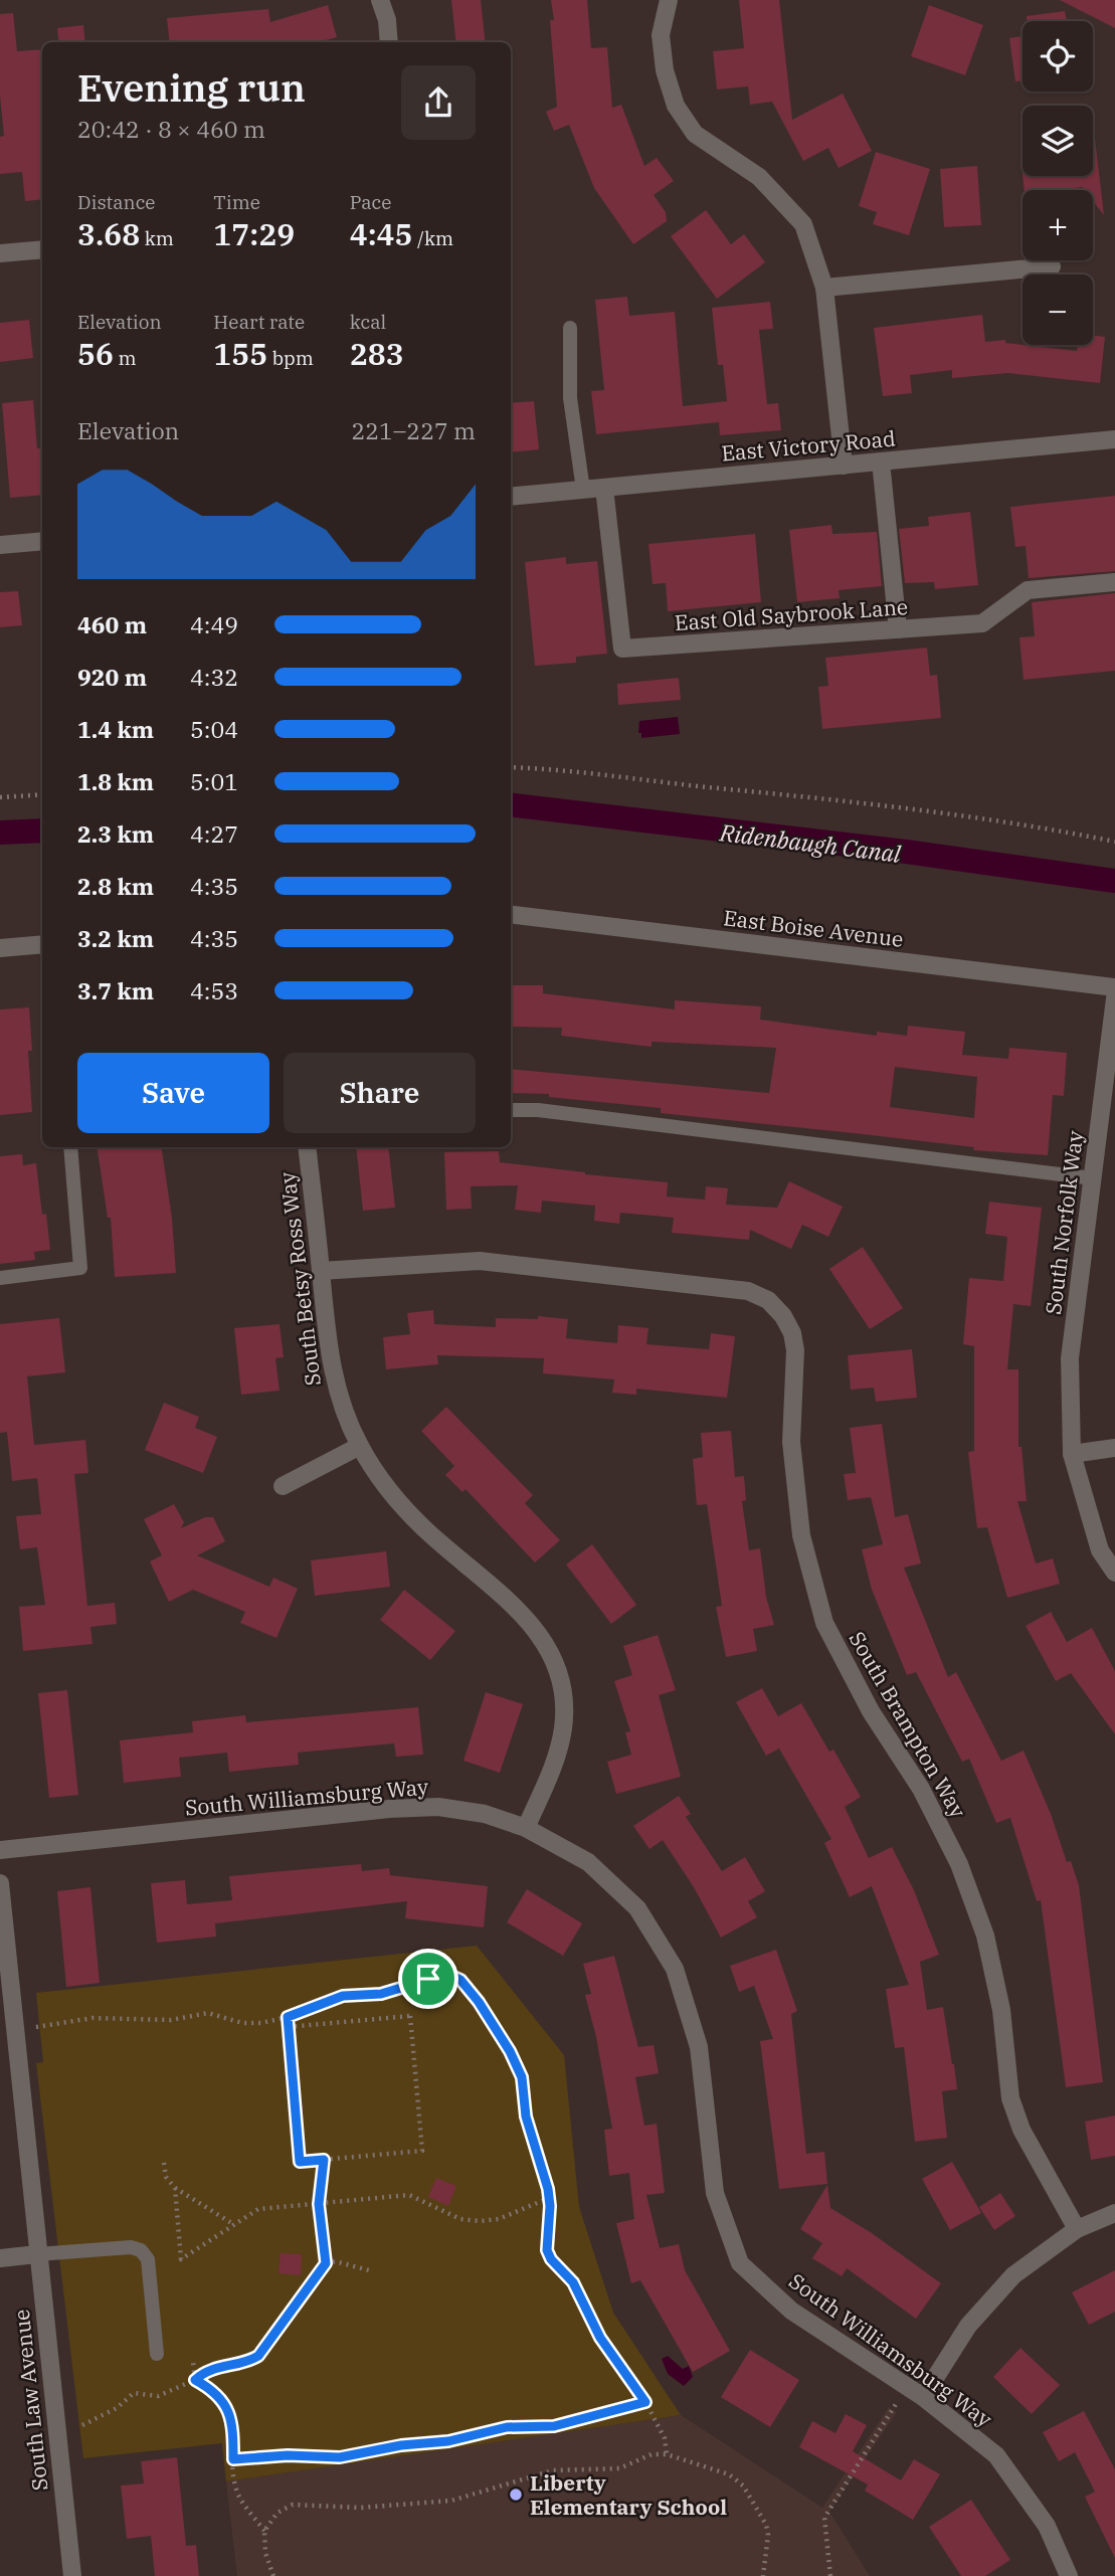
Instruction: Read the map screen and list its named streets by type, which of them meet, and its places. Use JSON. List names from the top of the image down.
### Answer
{
  "streets": {
    "street": [
      "East Victory Road",
      "East Old Saybrook Lane",
      "East Boise Avenue",
      "South Norfolk Way",
      "South Betsy Ross Way",
      "South Brampton Way",
      "South Williamsburg Way",
      "South Law Avenue"
    ]
  },
  "crossings": [
    ["East Victory Road", "East Old Saybrook Lane"],
    ["South Betsy Ross Way", "South Brampton Way"],
    ["South Betsy Ross Way", "South Williamsburg Way"]
  ],
  "water": ["Ridenbaugh Canal"],
  "places": ["Liberty Elementary School"],
  "page": {
    "map_buttons": ["+", "−"],
    "heading": ["Evening run", "20:42 · 8 × 460 m"],
    "stats": [
      ["Distance", "3.68 km"],
      ["Time", "17:29"],
      ["Pace", "4:45 /km"],
      ["Elevation", "56 m"],
      ["Heart rate", "155 bpm"],
      ["kcal", "283"]
    ],
    "chart": ["Elevation", "221–227 m"],
    "list": [
      {
        "name": "460 m",
        "note": "4:49"
      },
      {
        "name": "920 m",
        "note": "4:32"
      },
      {
        "name": "1.4 km",
        "note": "5:04"
      },
      {
        "name": "1.8 km",
        "note": "5:01"
      },
      {
        "name": "2.3 km",
        "note": "4:27"
      },
      {
        "name": "2.8 km",
        "note": "4:35"
      },
      {
        "name": "3.2 km",
        "note": "4:35"
      },
      {
        "name": "3.7 km",
        "note": "4:53"
      }
    ],
    "buttons": ["Save", "Share"]
  }
}
